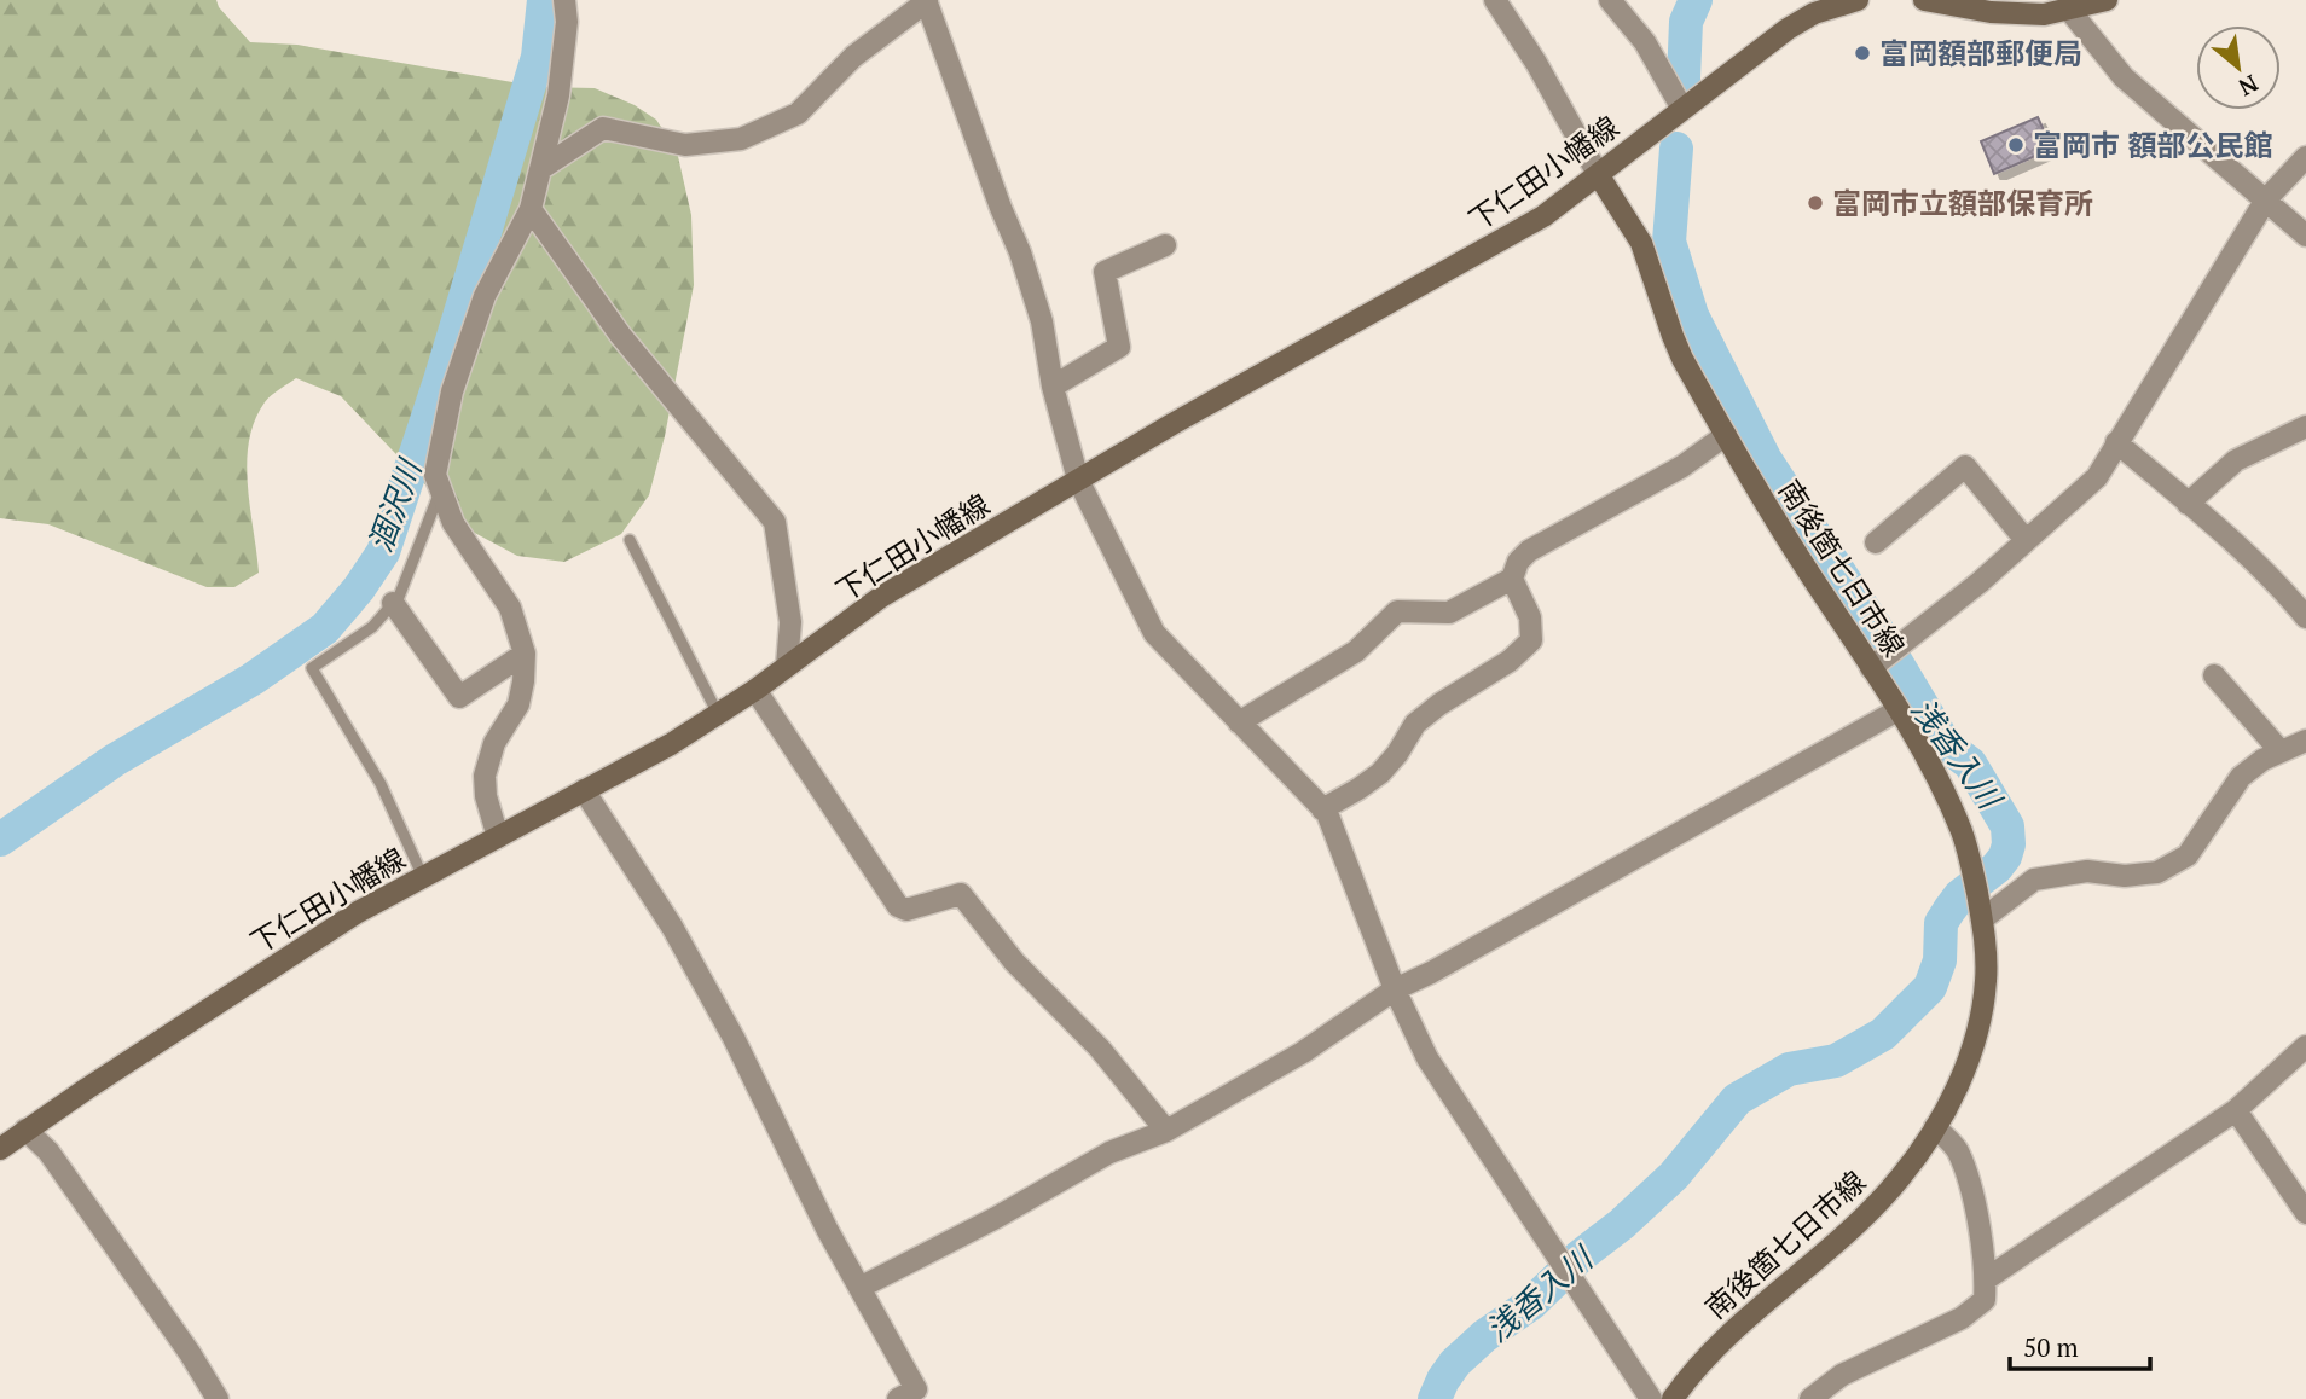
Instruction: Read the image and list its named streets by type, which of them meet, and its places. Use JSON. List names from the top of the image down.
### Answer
{
  "streets": {
    "main road": ["下仁田小幡線", "南後箇七日市線"]
  },
  "crossings": [
    ["下仁田小幡線", "南後箇七日市線"]
  ],
  "water": ["涸沢川", "浅香入川"],
  "places": ["富岡額部郵便局", "富岡市 額部公民館", "富岡市立額部保育所"],
  "scale_bar": "50 m",
  "north": "bottom right"
}
